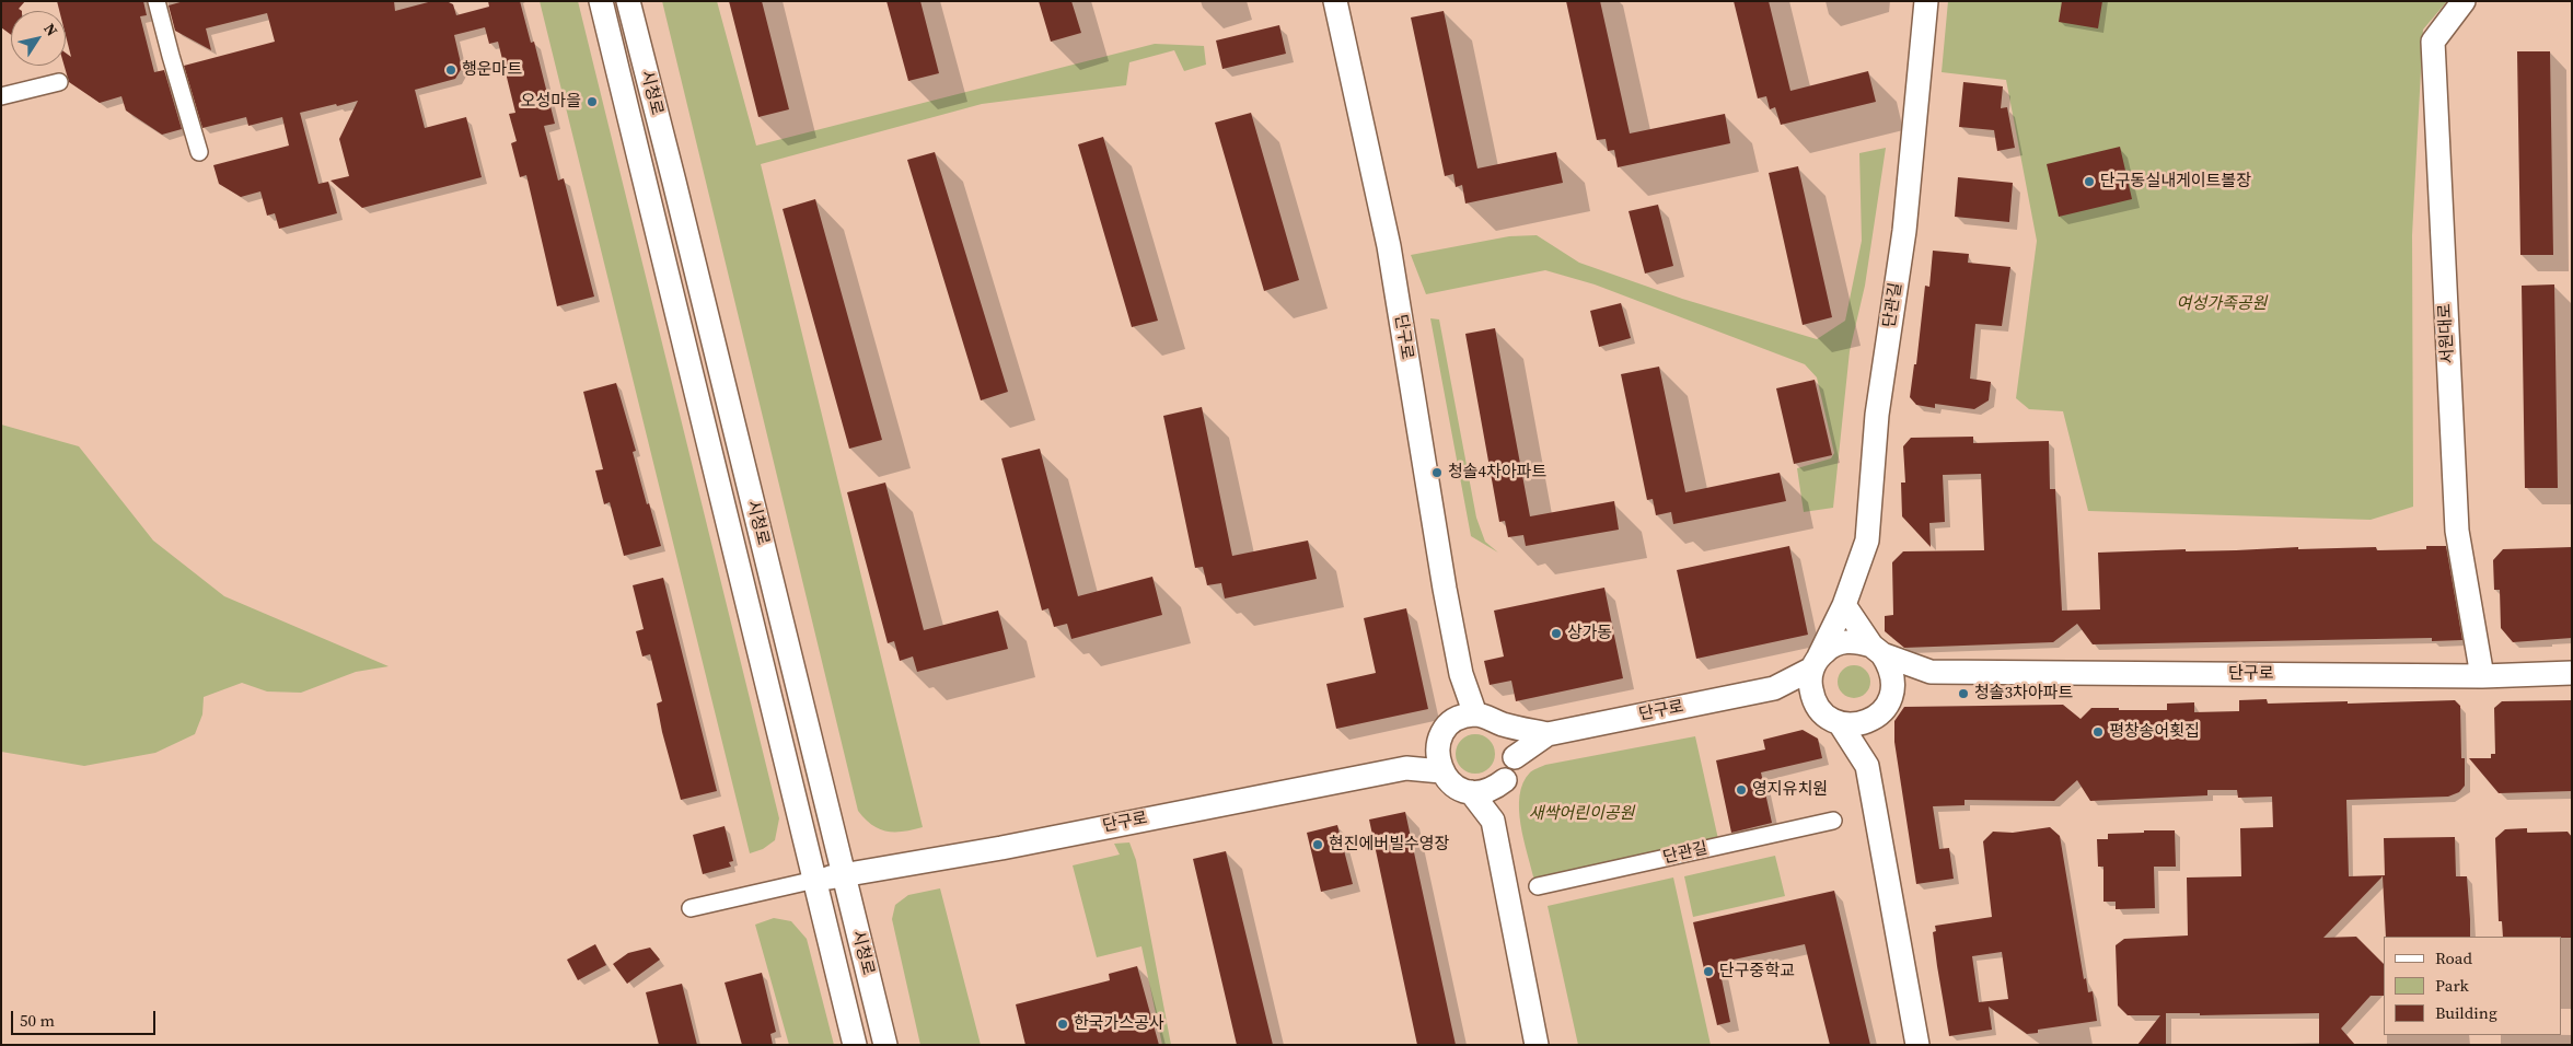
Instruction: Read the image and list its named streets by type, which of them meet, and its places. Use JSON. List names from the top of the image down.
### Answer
{
  "streets": {
    "street": [
      "시청로",
      "단관길",
      "서원대로",
      "단구로"
    ]
  },
  "crossings": [
    ["시청로", "단구로"],
    ["단관길", "단구로"],
    ["서원대로", "단구로"]
  ],
  "parks": ["여성가족공원", "새싹어린이공원"],
  "places": [
    "행운마트",
    "오성마을",
    "단구동실내게이트볼장",
    "청솔4차아파트",
    "상가동",
    "청솔3차아파트",
    "평창송어횟집",
    "영지유치원",
    "현진에버빌수영장",
    "단구중학교",
    "한국가스공사"
  ],
  "legend": ["Road", "Park", "Building"],
  "scale_bar": "50 m",
  "north": "top right"
}
